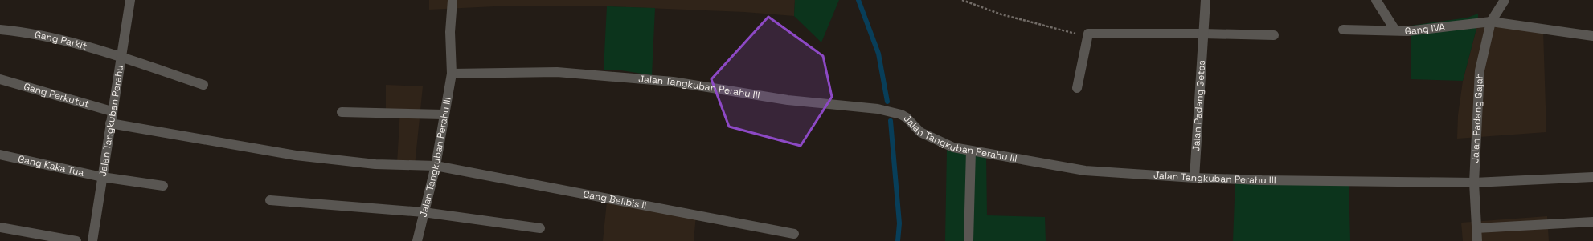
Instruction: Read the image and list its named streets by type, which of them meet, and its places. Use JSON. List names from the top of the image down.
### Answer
{
  "streets": {
    "street": [
      "Gang IVA",
      "Gang Parkit",
      "Jalan Tangkuban Perahu III",
      "Gang Perkutut",
      "Jalan Padang Getas",
      "Jalan Padang Gajah",
      "Jalan Tangkuban Perahu",
      "Gang Kaka Tua",
      "Gang Belibis II"
    ]
  },
  "crossings": [
    ["Gang IVA", "Jalan Padang Gajah"],
    ["Gang Parkit", "Jalan Tangkuban Perahu"],
    ["Jalan Tangkuban Perahu III", "Jalan Padang Getas"],
    ["Jalan Tangkuban Perahu III", "Jalan Padang Gajah"],
    ["Jalan Tangkuban Perahu III", "Gang Belibis II"],
    ["Gang Perkutut", "Jalan Tangkuban Perahu"],
    ["Jalan Tangkuban Perahu", "Gang Kaka Tua"],
    ["Jalan Tangkuban Perahu", "Gang Belibis II"]
  ]
}
